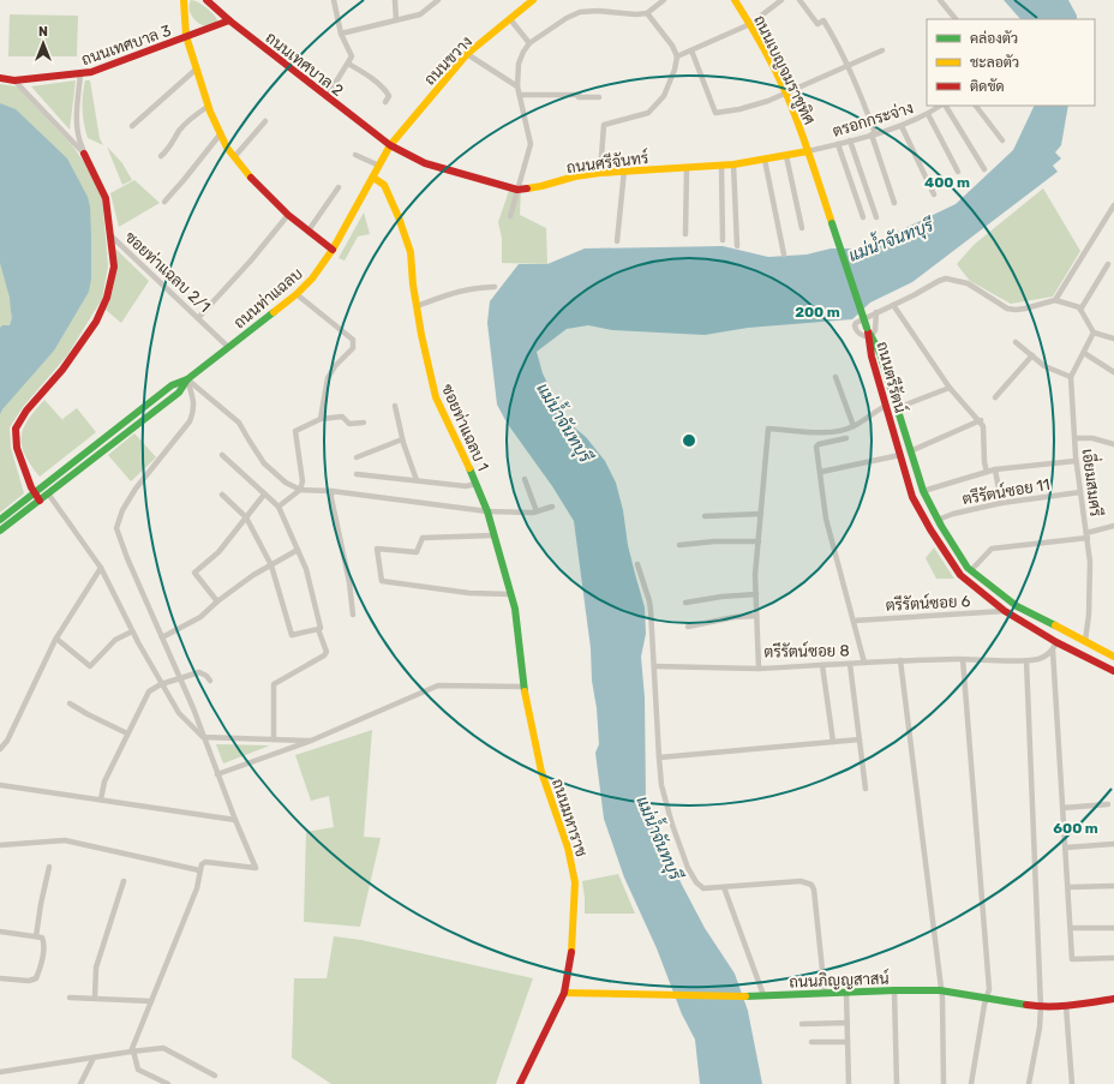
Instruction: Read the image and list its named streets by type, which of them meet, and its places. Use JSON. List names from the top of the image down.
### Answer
{
  "streets": {
    "street": [
      "ถนนเทศบาล 3",
      "ถนนขวาง",
      "ถนนเทศบาล 2",
      "ถนนเบญจมราชูทิศ",
      "ตรอกกระจ่าง",
      "ถนนศรีจันทร์",
      "ซอยท่าแฉลบ 2/1",
      "ถนนท่าแฉลบ",
      "ถนนตรีรัตน์",
      "ซอยท่าแฉลบ 1",
      "เอี่ยมสมศรี",
      "ตรีรัตน์ซอย 11",
      "ตรีรัตน์ซอย 6",
      "ตรีรัตน์ซอย 8",
      "ถนนมหาราช",
      "ถนนภิญญสาสน์"
    ]
  },
  "crossings": [
    ["ถนนเทศบาล 3", "ถนนเทศบาล 2"],
    ["ถนนขวาง", "ถนนเทศบาล 2"],
    ["ถนนขวาง", "ถนนศรีจันทร์"],
    ["ถนนขวาง", "ถนนท่าแฉลบ"],
    ["ถนนเทศบาล 2", "ถนนศรีจันทร์"],
    ["ถนนเทศบาล 2", "ถนนท่าแฉลบ"],
    ["ถนนเบญจมราชูทิศ", "ตรอกกระจ่าง"],
    ["ถนนเบญจมราชูทิศ", "ถนนศรีจันทร์"],
    ["ถนนเบญจมราชูทิศ", "ถนนตรีรัตน์"],
    ["ตรอกกระจ่าง", "ถนนศรีจันทร์"],
    ["ตรอกกระจ่าง", "ถนนตรีรัตน์"],
    ["ถนนศรีจันทร์", "ถนนท่าแฉลบ"],
    ["ถนนศรีจันทร์", "ถนนตรีรัตน์"],
    ["ซอยท่าแฉลบ 2/1", "ถนนท่าแฉลบ"],
    ["ถนนท่าแฉลบ", "ซอยท่าแฉลบ 1"],
    ["ถนนตรีรัตน์", "เอี่ยมสมศรี"],
    ["ถนนตรีรัตน์", "ตรีรัตน์ซอย 11"],
    ["ถนนตรีรัตน์", "ตรีรัตน์ซอย 6"],
    ["ซอยท่าแฉลบ 1", "ถนนมหาราช"],
    ["เอี่ยมสมศรี", "ตรีรัตน์ซอย 11"],
    ["ถนนมหาราช", "ถนนภิญญสาสน์"]
  ],
  "water": ["แม่น้ำจันทบุรี"],
  "legend": ["คล่องตัว", "ชะลอตัว", "ติดขัด"],
  "north": "top",
  "rings": ["400 m", "200 m", "600 m"]
}
